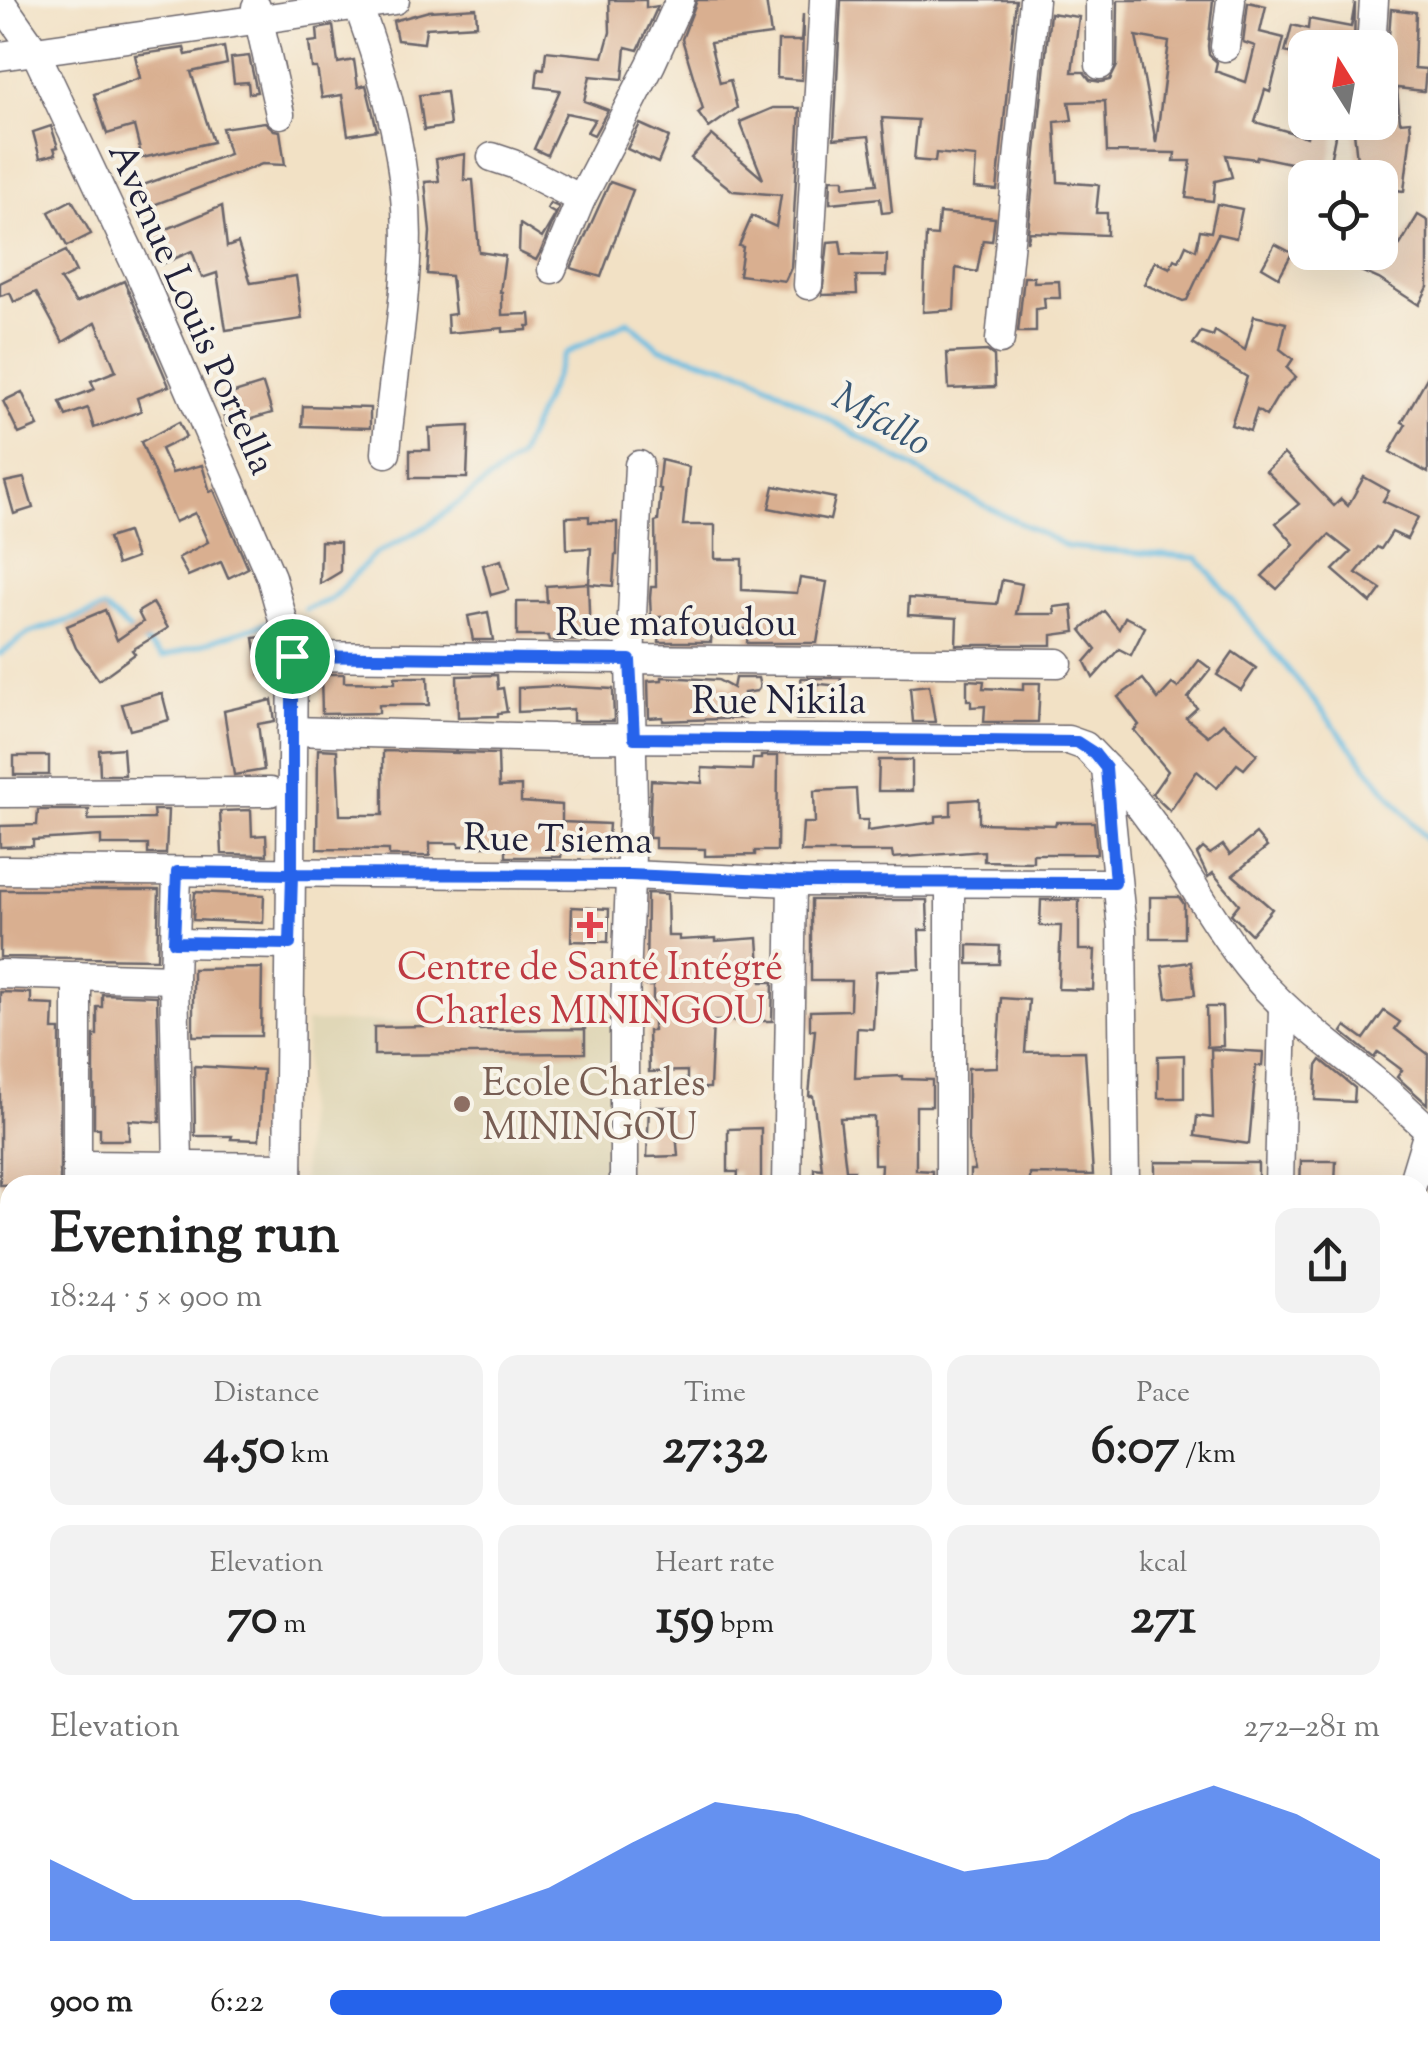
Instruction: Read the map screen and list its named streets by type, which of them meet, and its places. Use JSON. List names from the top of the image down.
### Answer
{
  "streets": {
    "street": [
      "Avenue Louis Portella",
      "Rue mafoudou",
      "Rue Nikila",
      "Rue Tsiema"
    ]
  },
  "crossings": [
    ["Avenue Louis Portella", "Rue mafoudou"],
    ["Avenue Louis Portella", "Rue Nikila"],
    ["Avenue Louis Portella", "Rue Tsiema"]
  ],
  "water": ["Mfallo"],
  "places": {
    "health": ["Centre de Santé Intégré Charles MININGOU"],
    "other": ["Ecole Charles MININGOU"]
  },
  "north": "top",
  "page": {
    "heading": ["Evening run", "18:24 · 5 × 900 m"],
    "stats": [
      ["Distance", "4.50 km"],
      ["Time", "27:32"],
      ["Pace", "6:07 /km"],
      ["Elevation", "70 m"],
      ["Heart rate", "159 bpm"],
      ["kcal", "271"]
    ],
    "chart": ["Elevation", "272–281 m"],
    "list": [
      {
        "name": "900 m",
        "note": "6:22"
      }
    ]
  }
}
